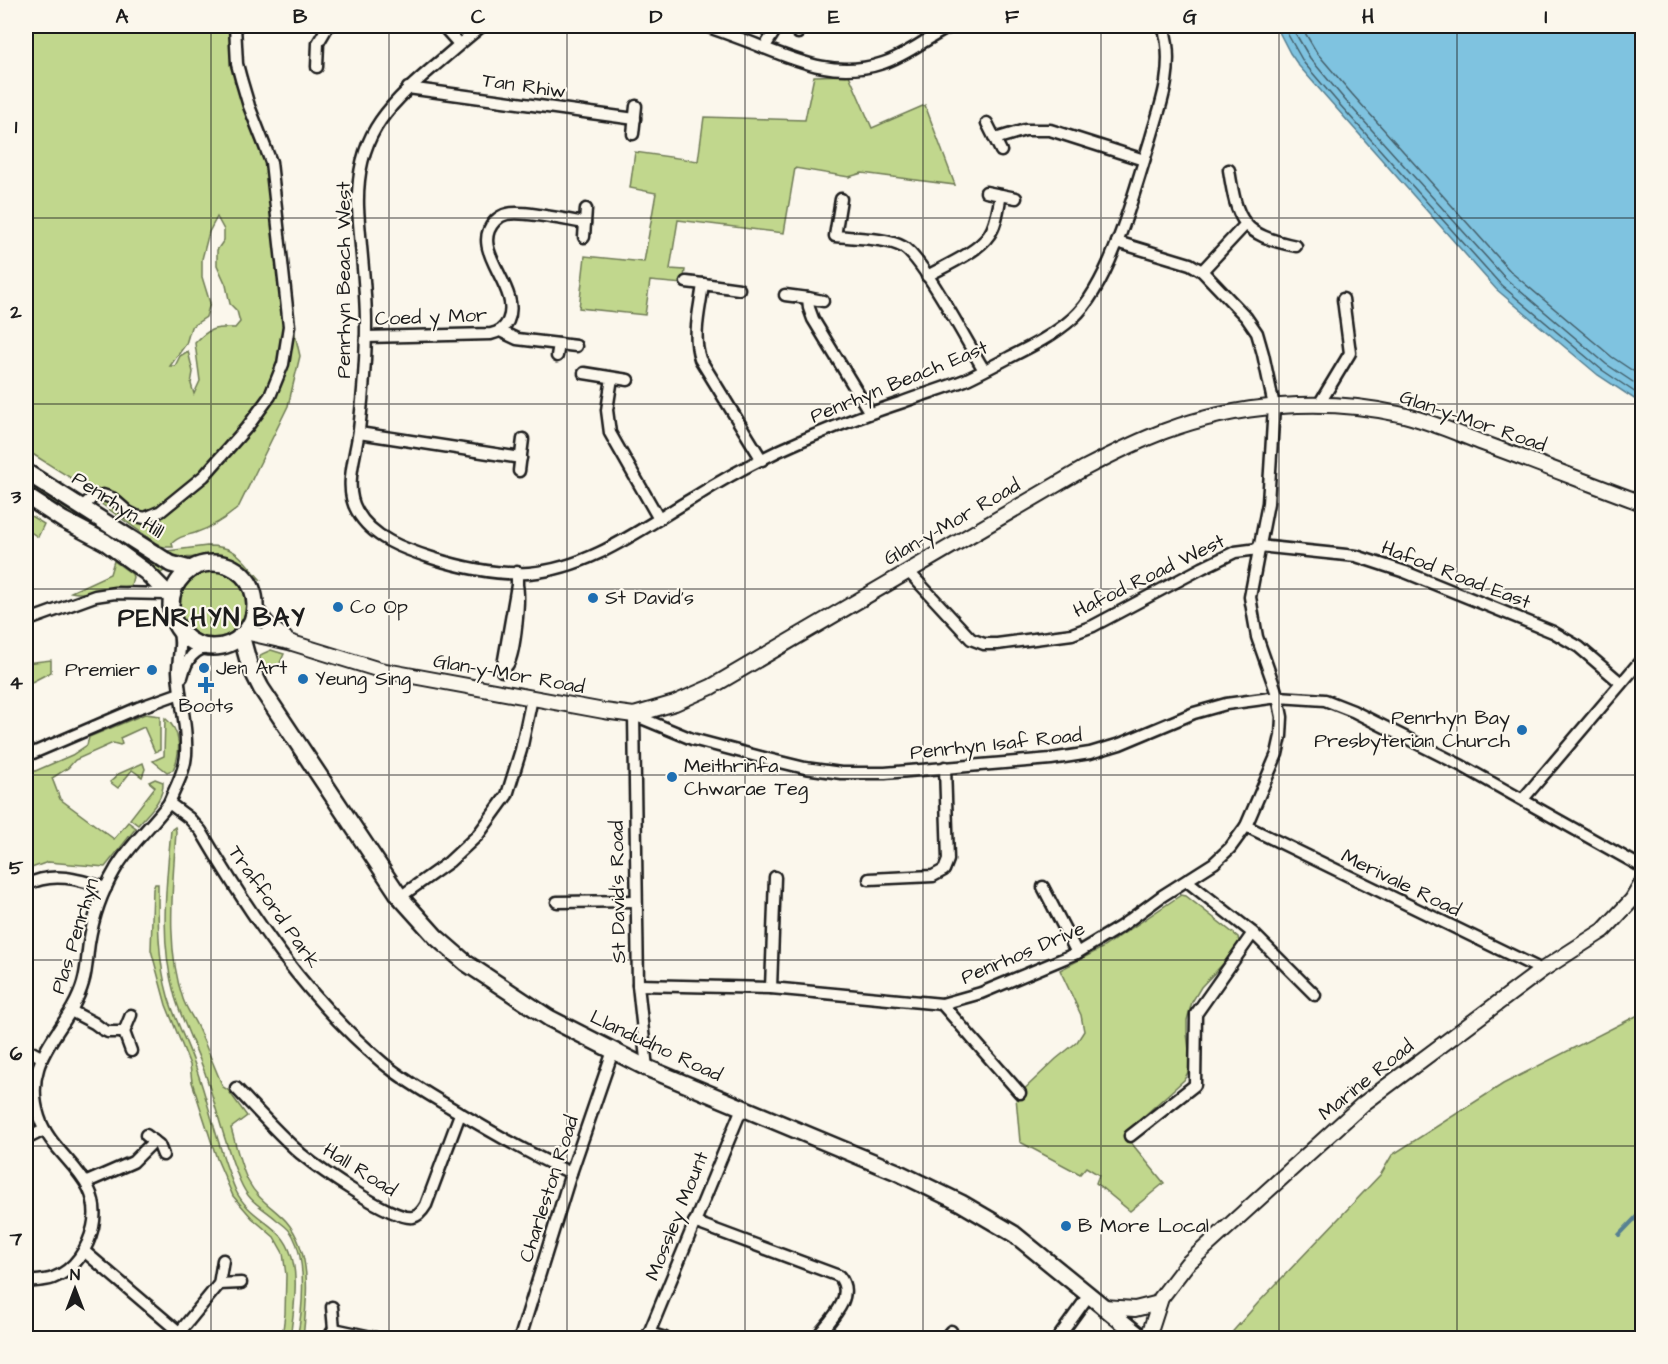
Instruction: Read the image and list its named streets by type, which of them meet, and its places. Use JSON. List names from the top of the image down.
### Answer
{
  "streets": {
    "main road": ["Penrhyn Hill", "Llandudno Road"],
    "street": [
      "Tan Rhiw",
      "Penrhyn Beach West",
      "Coed y Mor",
      "Penrhyn Beach East",
      "Glan-y-Mor Road",
      "Hafod Road East",
      "Hafod Road West",
      "Penrhyn Isaf Road",
      "Merivale Road",
      "St David's Road",
      "Trafford Park",
      "Plas Penrhyn",
      "Penrhos Drive",
      "Marine Road",
      "Hall Road",
      "Charleston Road",
      "Mossley Mount"
    ]
  },
  "crossings": [
    ["Tan Rhiw", "Penrhyn Beach West"],
    ["Penrhyn Beach West", "Coed y Mor"],
    ["Penrhyn Beach West", "Penrhyn Beach East"],
    ["Glan-y-Mor Road", "Hafod Road West"],
    ["Glan-y-Mor Road", "Penrhyn Isaf Road"],
    ["Glan-y-Mor Road", "St David's Road"],
    ["Glan-y-Mor Road", "Penrhos Drive"],
    ["Penrhyn Hill", "Llandudno Road"],
    ["Hafod Road East", "Hafod Road West"],
    ["Hafod Road East", "Penrhos Drive"],
    ["Hafod Road West", "Penrhos Drive"],
    ["Penrhyn Isaf Road", "St David's Road"],
    ["Penrhyn Isaf Road", "Penrhos Drive"],
    ["Merivale Road", "Penrhos Drive"],
    ["Merivale Road", "Marine Road"],
    ["St David's Road", "Penrhos Drive"],
    ["St David's Road", "Llandudno Road"],
    ["Trafford Park", "Plas Penrhyn"],
    ["Trafford Park", "Hall Road"],
    ["Trafford Park", "Charleston Road"],
    ["Llandudno Road", "Charleston Road"],
    ["Llandudno Road", "Mossley Mount"]
  ],
  "districts": ["PENRHYN BAY"],
  "places": {
    "other": [
      "St David's",
      "Co Op",
      "Jen Art",
      "Premier",
      "Yeung Sing",
      "Penrhyn Bay Presbyterian Church",
      "Meithrinfa Chwarae Teg",
      "B More Local"
    ],
    "health": ["Boots"]
  },
  "north": "top",
  "grid": {
    "columns": [
      "A",
      "B",
      "C",
      "D",
      "E",
      "F",
      "G",
      "H",
      "I"
    ],
    "rows": [
      "1",
      "2",
      "3",
      "4",
      "5",
      "6",
      "7"
    ]
  }
}
